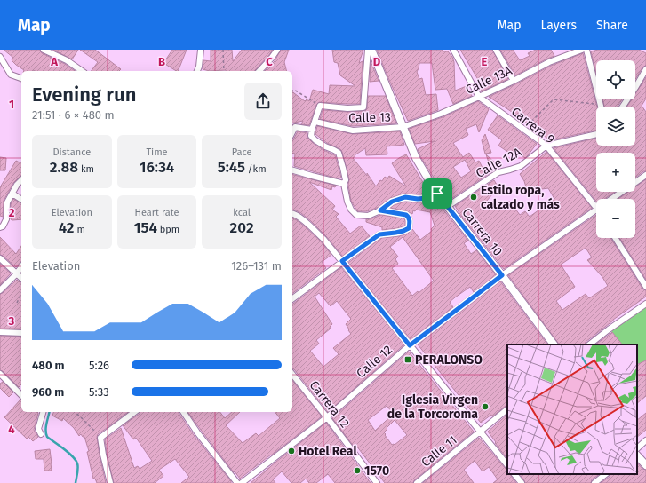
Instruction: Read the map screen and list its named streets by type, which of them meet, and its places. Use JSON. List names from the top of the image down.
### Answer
{
  "streets": {
    "street": [
      "Calle 13A",
      "Calle 13",
      "Carrera 9",
      "Calle 12A",
      "Carrera 10",
      "Calle 12",
      "Carrera 12",
      "Calle 11"
    ]
  },
  "crossings": [
    ["Calle 13A", "Calle 13"],
    ["Calle 13A", "Carrera 9"],
    ["Calle 13A", "Carrera 10"],
    ["Calle 13", "Carrera 10"],
    ["Carrera 9", "Calle 12A"],
    ["Calle 12A", "Carrera 10"],
    ["Carrera 10", "Calle 12"],
    ["Calle 12", "Carrera 12"]
  ],
  "places": {
    "other": [
      "Estilo ropa, calzado y más",
      "Iglesia Virgen de la Torcoroma",
      "Hotel Real",
      "1570"
    ],
    "transit": ["PERALONSO"]
  },
  "page": {
    "header": "Map",
    "nav": ["Map", "Layers", "Share"],
    "map_buttons": ["+", "−"],
    "heading": ["Evening run", "21:51 · 6 × 480 m"],
    "stats": [
      ["Distance", "2.88 km"],
      ["Time", "16:34"],
      ["Pace", "5:45 /km"],
      ["Elevation", "42 m"],
      ["Heart rate", "154 bpm"],
      ["kcal", "202"]
    ],
    "chart": ["Elevation", "126–131 m"],
    "list": [
      {
        "name": "480 m",
        "note": "5:26"
      },
      {
        "name": "960 m",
        "note": "5:33"
      }
    ]
  },
  "grid": {
    "columns": [
      "A",
      "B",
      "C",
      "D",
      "E"
    ],
    "rows": [
      "1",
      "2",
      "3",
      "4"
    ]
  }
}
